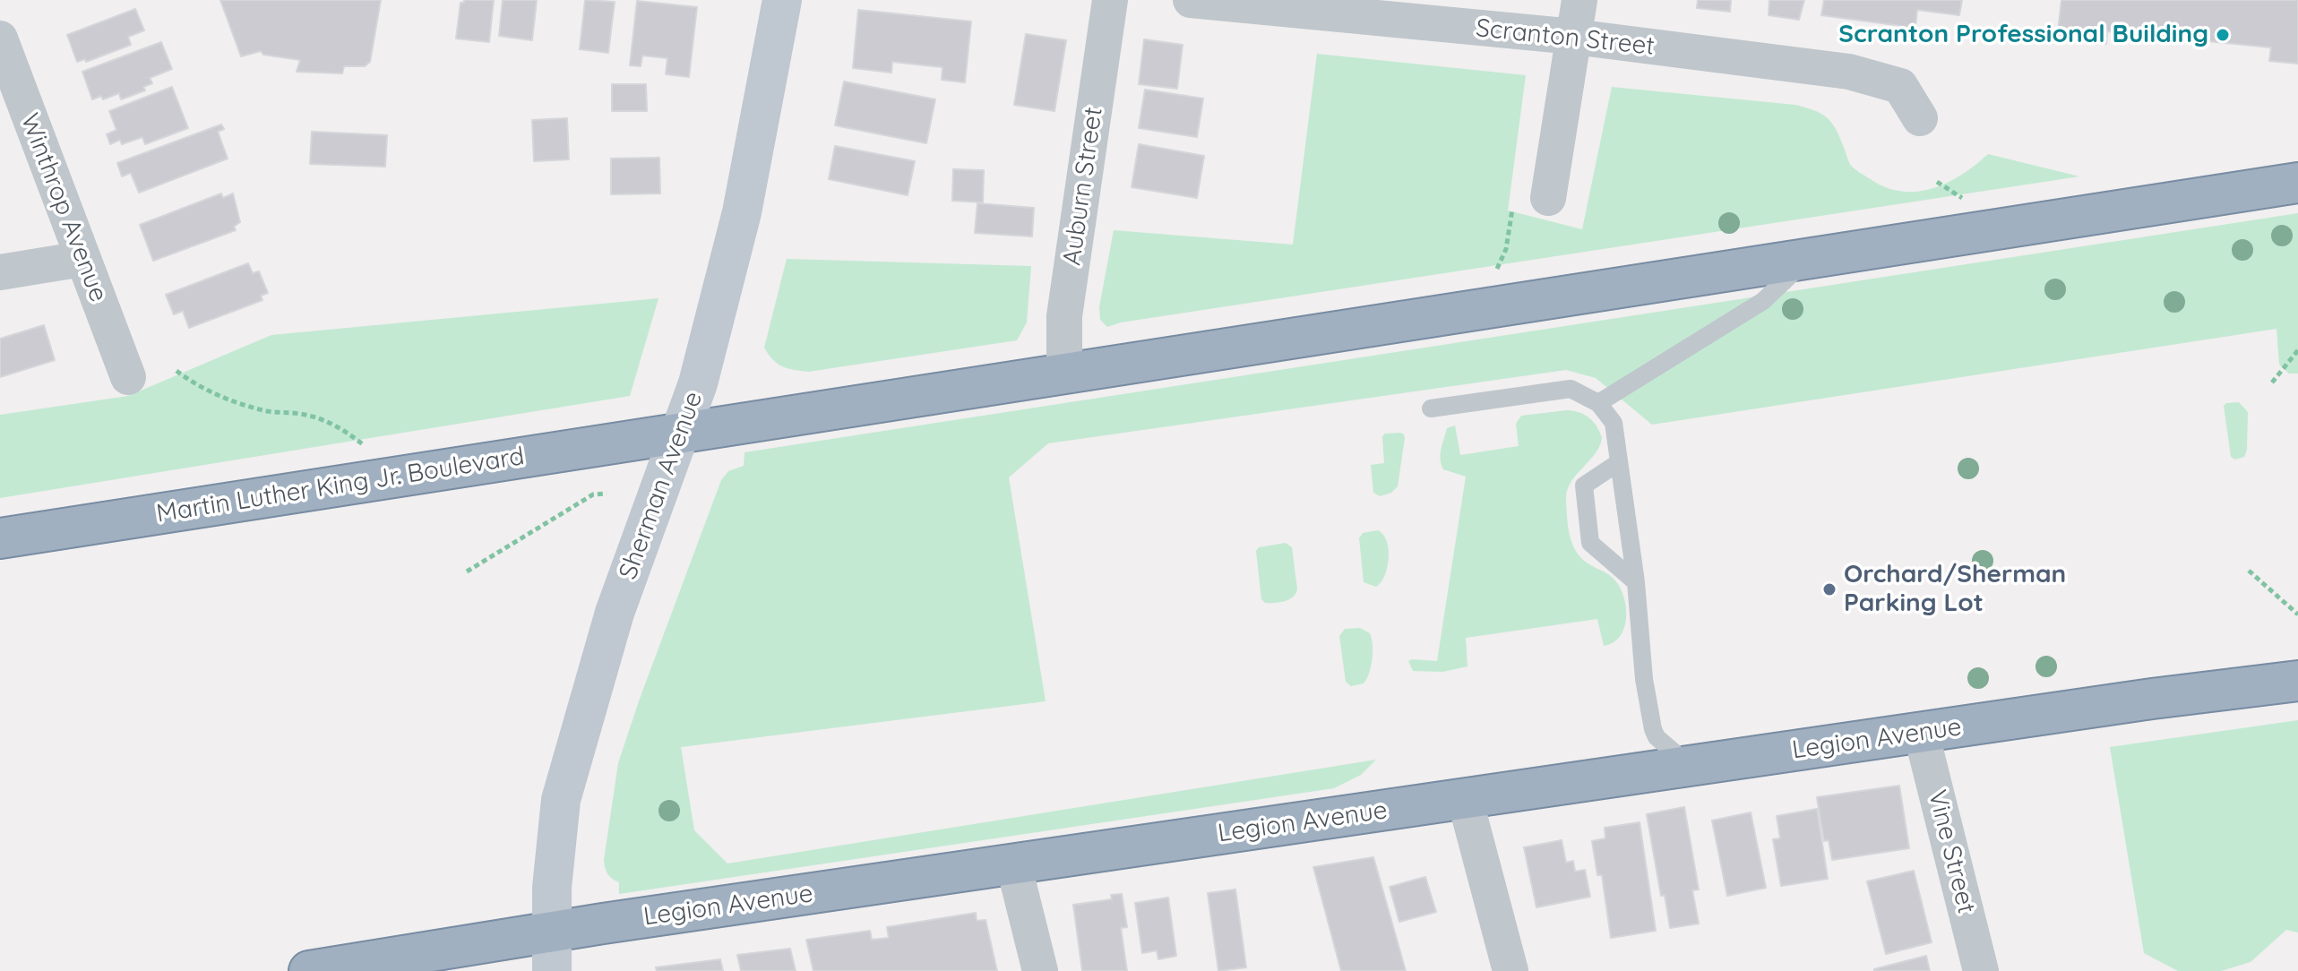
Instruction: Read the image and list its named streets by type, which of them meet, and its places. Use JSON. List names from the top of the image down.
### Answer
{
  "streets": {
    "highway": ["Martin Luther King Jr. Boulevard", "Legion Avenue"],
    "main road": ["Sherman Avenue"],
    "street": [
      "Scranton Street",
      "Auburn Street",
      "Winthrop Avenue",
      "Vine Street"
    ]
  },
  "crossings": [
    ["Auburn Street", "Martin Luther King Jr. Boulevard"],
    ["Martin Luther King Jr. Boulevard", "Sherman Avenue"],
    ["Sherman Avenue", "Legion Avenue"],
    ["Legion Avenue", "Vine Street"]
  ],
  "places": ["Scranton Professional Building", "Orchard/Sherman Parking Lot"]
}
